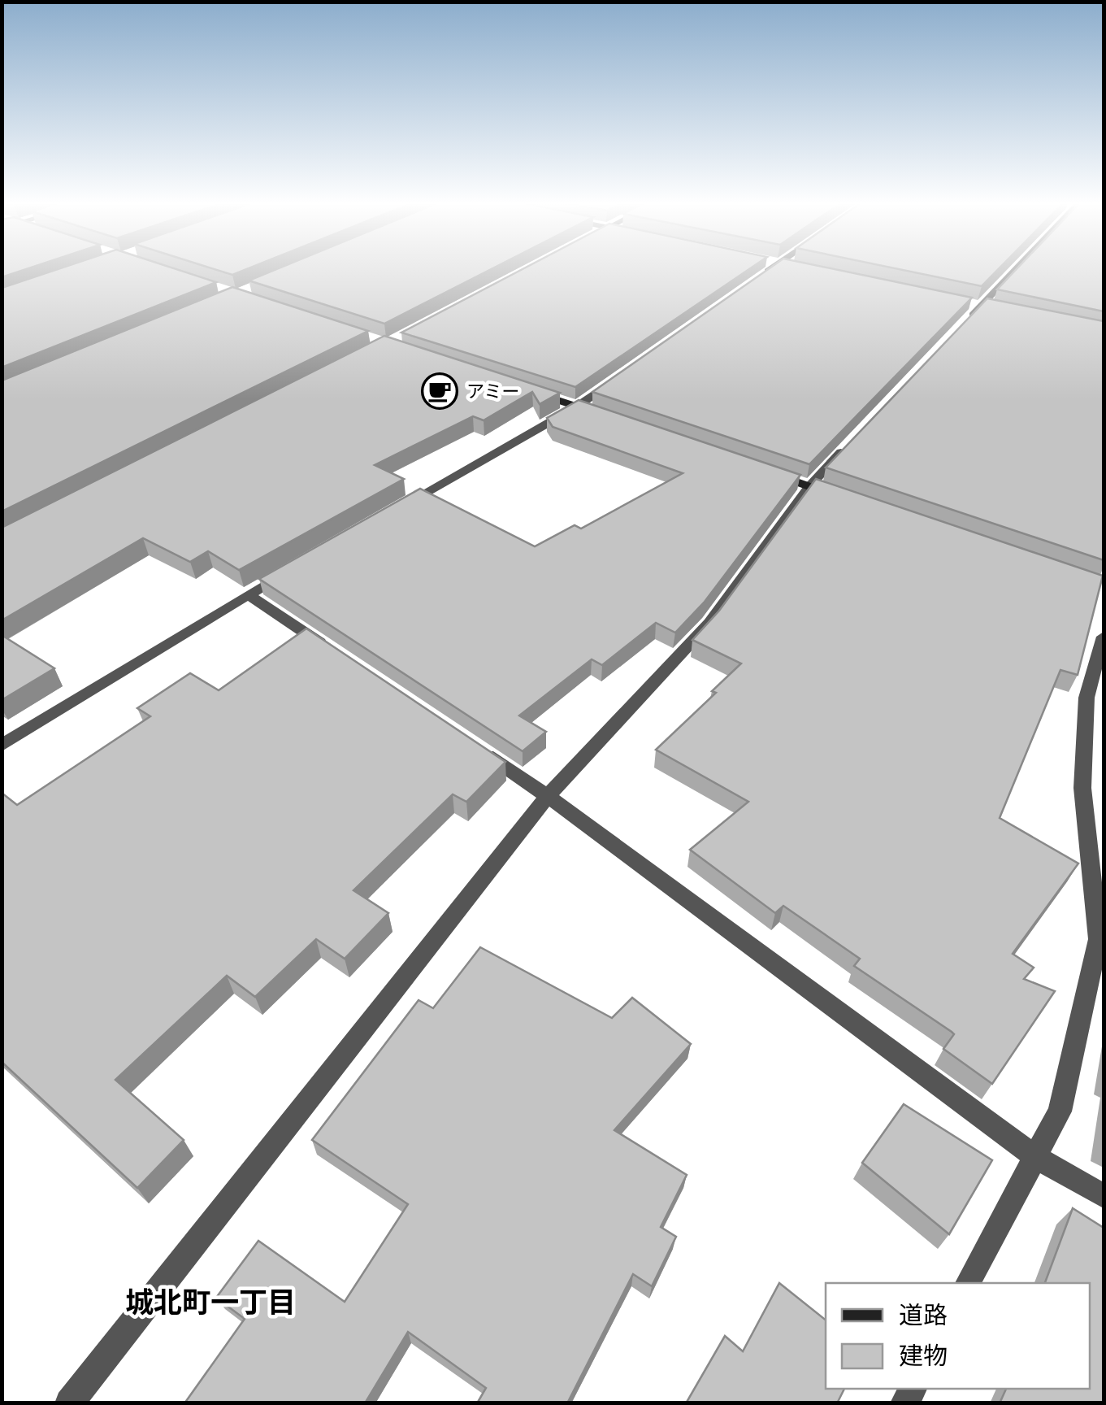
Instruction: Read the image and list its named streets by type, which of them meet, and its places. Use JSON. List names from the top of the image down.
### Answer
{
  "districts": ["城北町一丁目"],
  "places": {
    "cafe": ["アミー"]
  },
  "legend": ["道路", "建物"]
}
